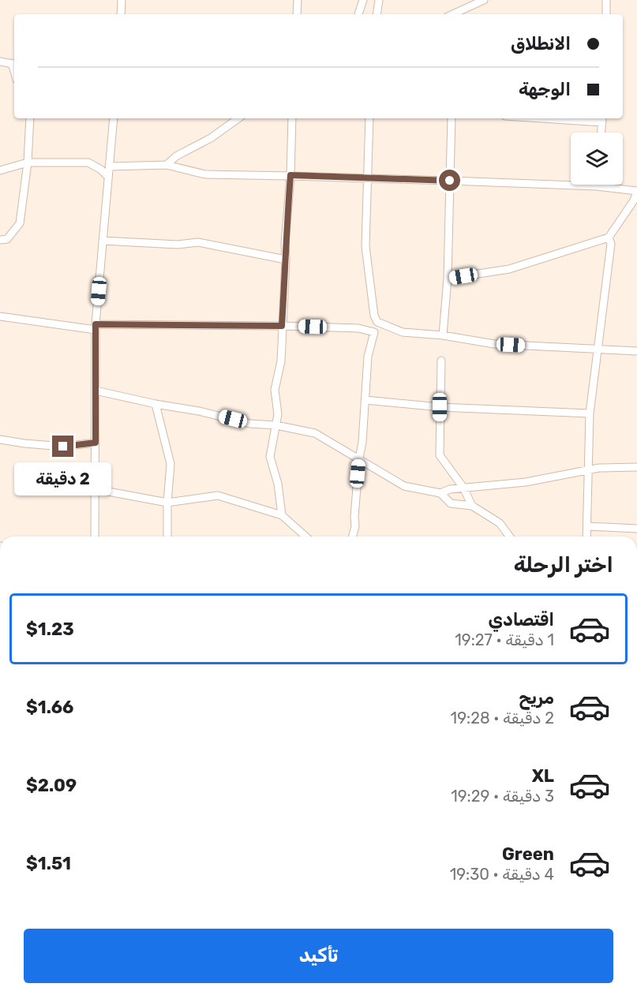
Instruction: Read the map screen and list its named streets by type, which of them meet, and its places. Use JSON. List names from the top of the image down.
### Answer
{
  "page": {
    "banner": ["الانطلاق", "الوجهة"],
    "bubble": "2 دقيقة",
    "heading": "اختر الرحلة",
    "list": [
      {
        "name": "اقتصادي",
        "note": "1 دقيقة · 19:27",
        "value": "$1.23"
      },
      {
        "name": "مريح",
        "note": "2 دقيقة · 19:28",
        "value": "$1.66"
      },
      {
        "name": "XL",
        "note": "3 دقيقة · 19:29",
        "value": "$2.09"
      },
      {
        "name": "Green",
        "note": "4 دقيقة · 19:30",
        "value": "$1.51"
      }
    ],
    "buttons": "تأكيد"
  }
}
